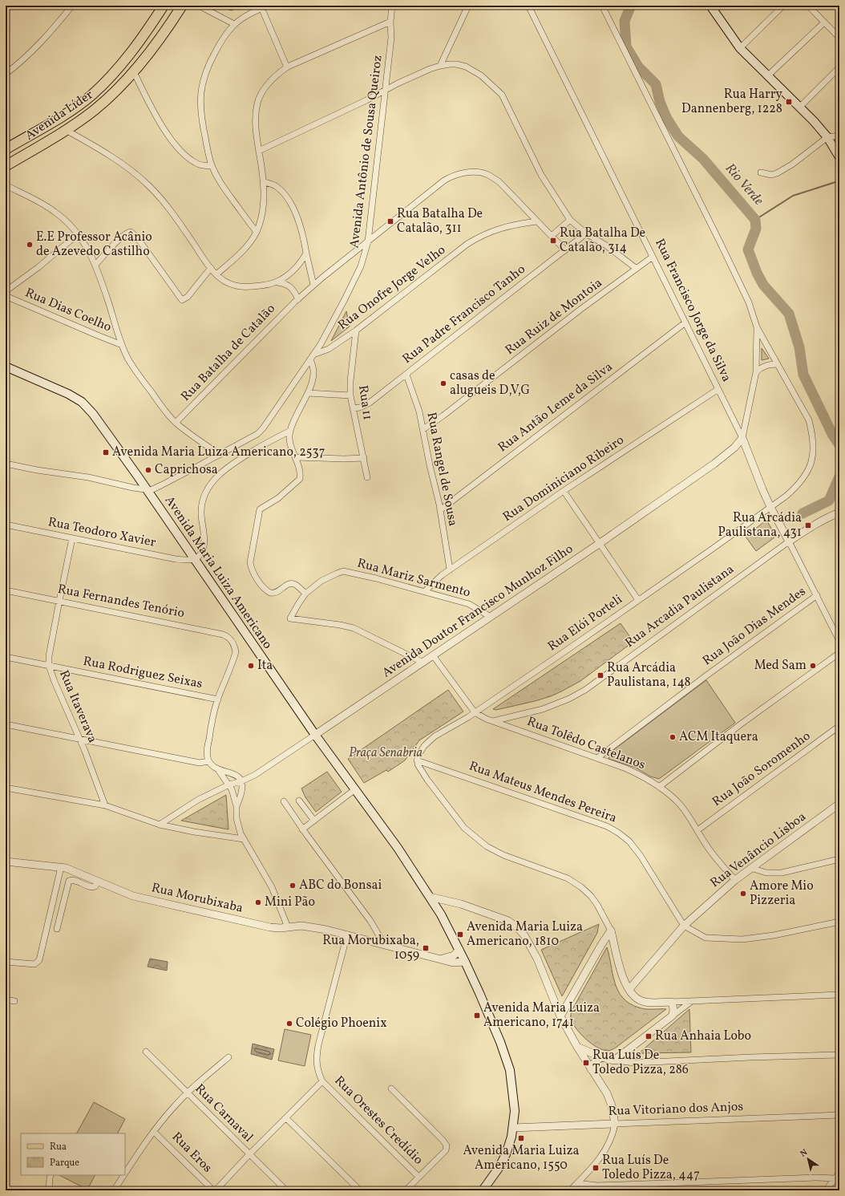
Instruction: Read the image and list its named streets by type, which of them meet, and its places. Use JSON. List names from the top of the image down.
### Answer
{
  "streets": {
    "main road": ["Avenida Líder", "Avenida Maria Luiza Americano"],
    "street": [
      "Avenida Antônio de Sousa Queiroz",
      "Rua Onofre Jorge Velho",
      "Rua Dias Coelho",
      "Rua Francisco Jorge da Silva",
      "Rua Padre Francisco Tanho",
      "Rua Ruiz de Montoia",
      "Rua Batalha de Catalão",
      "Rua 11",
      "Rua Antão Leme da Silva",
      "Rua Rangel de Sousa",
      "Rua Dominiciano Ribeiro",
      "Rua Teodoro Xavier",
      "Rua Mariz Sarmento",
      "Rua Fernandes Tenório",
      "Rua Arcadia Paulistana",
      "Avenida Doutor Francisco Munhoz Filho",
      "Rua Elói Porteli",
      "Rua João Dias Mendes",
      "Rua Rodriguez Seixas",
      "Rua Itaverava",
      "Rua Tolêdo Castelanos",
      "Rua João Soromenho",
      "Rua Mateus Mendes Pereira",
      "Rua Venâncio Lisboa",
      "Rua Morubixaba",
      "Rua Vitoriano dos Anjos",
      "Rua Carnaval",
      "Rua Orestes Credídio",
      "Rua Eros"
    ]
  },
  "crossings": [
    ["Avenida Antônio de Sousa Queiroz", "Rua Onofre Jorge Velho"],
    ["Avenida Antônio de Sousa Queiroz", "Rua Batalha de Catalão"],
    ["Avenida Antônio de Sousa Queiroz", "Avenida Maria Luiza Americano"],
    ["Rua Onofre Jorge Velho", "Rua Batalha de Catalão"],
    ["Rua Onofre Jorge Velho", "Rua 11"],
    ["Rua Francisco Jorge da Silva", "Rua Ruiz de Montoia"],
    ["Rua Francisco Jorge da Silva", "Rua Antão Leme da Silva"],
    ["Rua Francisco Jorge da Silva", "Rua Dominiciano Ribeiro"],
    ["Rua Francisco Jorge da Silva", "Rua Arcadia Paulistana"],
    ["Rua Francisco Jorge da Silva", "Avenida Doutor Francisco Munhoz Filho"],
    ["Rua Francisco Jorge da Silva", "Rua Elói Porteli"],
    ["Rua Padre Francisco Tanho", "Rua Batalha de Catalão"],
    ["Rua Padre Francisco Tanho", "Rua 11"],
    ["Rua Padre Francisco Tanho", "Rua Rangel de Sousa"],
    ["Rua Ruiz de Montoia", "Rua Rangel de Sousa"],
    ["Rua Antão Leme da Silva", "Rua Rangel de Sousa"],
    ["Rua Rangel de Sousa", "Rua Dominiciano Ribeiro"],
    ["Rua Dominiciano Ribeiro", "Rua Mariz Sarmento"],
    ["Rua Teodoro Xavier", "Avenida Maria Luiza Americano"],
    ["Rua Teodoro Xavier", "Rua Itaverava"],
    ["Avenida Maria Luiza Americano", "Avenida Doutor Francisco Munhoz Filho"],
    ["Avenida Maria Luiza Americano", "Rua Morubixaba"],
    ["Avenida Maria Luiza Americano", "Rua Vitoriano dos Anjos"],
    ["Rua Mariz Sarmento", "Avenida Doutor Francisco Munhoz Filho"],
    ["Rua Fernandes Tenório", "Rua Rodriguez Seixas"],
    ["Rua Fernandes Tenório", "Rua Itaverava"],
    ["Rua Arcadia Paulistana", "Rua Tolêdo Castelanos"],
    ["Avenida Doutor Francisco Munhoz Filho", "Rua Tolêdo Castelanos"],
    ["Rua Elói Porteli", "Rua Tolêdo Castelanos"],
    ["Rua Elói Porteli", "Rua Mateus Mendes Pereira"],
    ["Rua João Dias Mendes", "Rua Tolêdo Castelanos"],
    ["Rua Rodriguez Seixas", "Rua Itaverava"],
    ["Rua Tolêdo Castelanos", "Rua João Soromenho"],
    ["Rua Tolêdo Castelanos", "Rua Venâncio Lisboa"],
    ["Rua Mateus Mendes Pereira", "Rua Venâncio Lisboa"]
  ],
  "water": ["Rio Verde"],
  "parks": ["Praça Senabria"],
  "places": {
    "transit": [
      "Rua Harry Dannenberg, 1228",
      "Rua Batalha De Catalão, 311",
      "Rua Batalha De Catalão, 314",
      "Avenida Maria Luiza Americano, 2537",
      "Rua Arcádia Paulistana, 431",
      "Rua Arcádia Paulistana, 148",
      "Avenida Maria Luiza Americano, 1810",
      "Rua Morubixaba, 1059",
      "Avenida Maria Luiza Americano, 1741",
      "Rua Anhaia Lobo",
      "Rua Luís De Toledo Pizza, 286",
      "Avenida Maria Luiza Americano, 1550",
      "Rua Luís De Toledo Pizza, 447"
    ],
    "other": [
      "E.E Professor Acânio de Azevedo Castilho",
      "casas de alugueis D,V,G",
      "Caprichosa",
      "Ita",
      "Med Sam",
      "ACM Itaquera",
      "ABC do Bonsai",
      "Amore Mio Pizzeria",
      "Mini Pão",
      "Colégio Phoenix"
    ]
  },
  "legend": ["Rua", "Parque"],
  "north": "top left"
}
